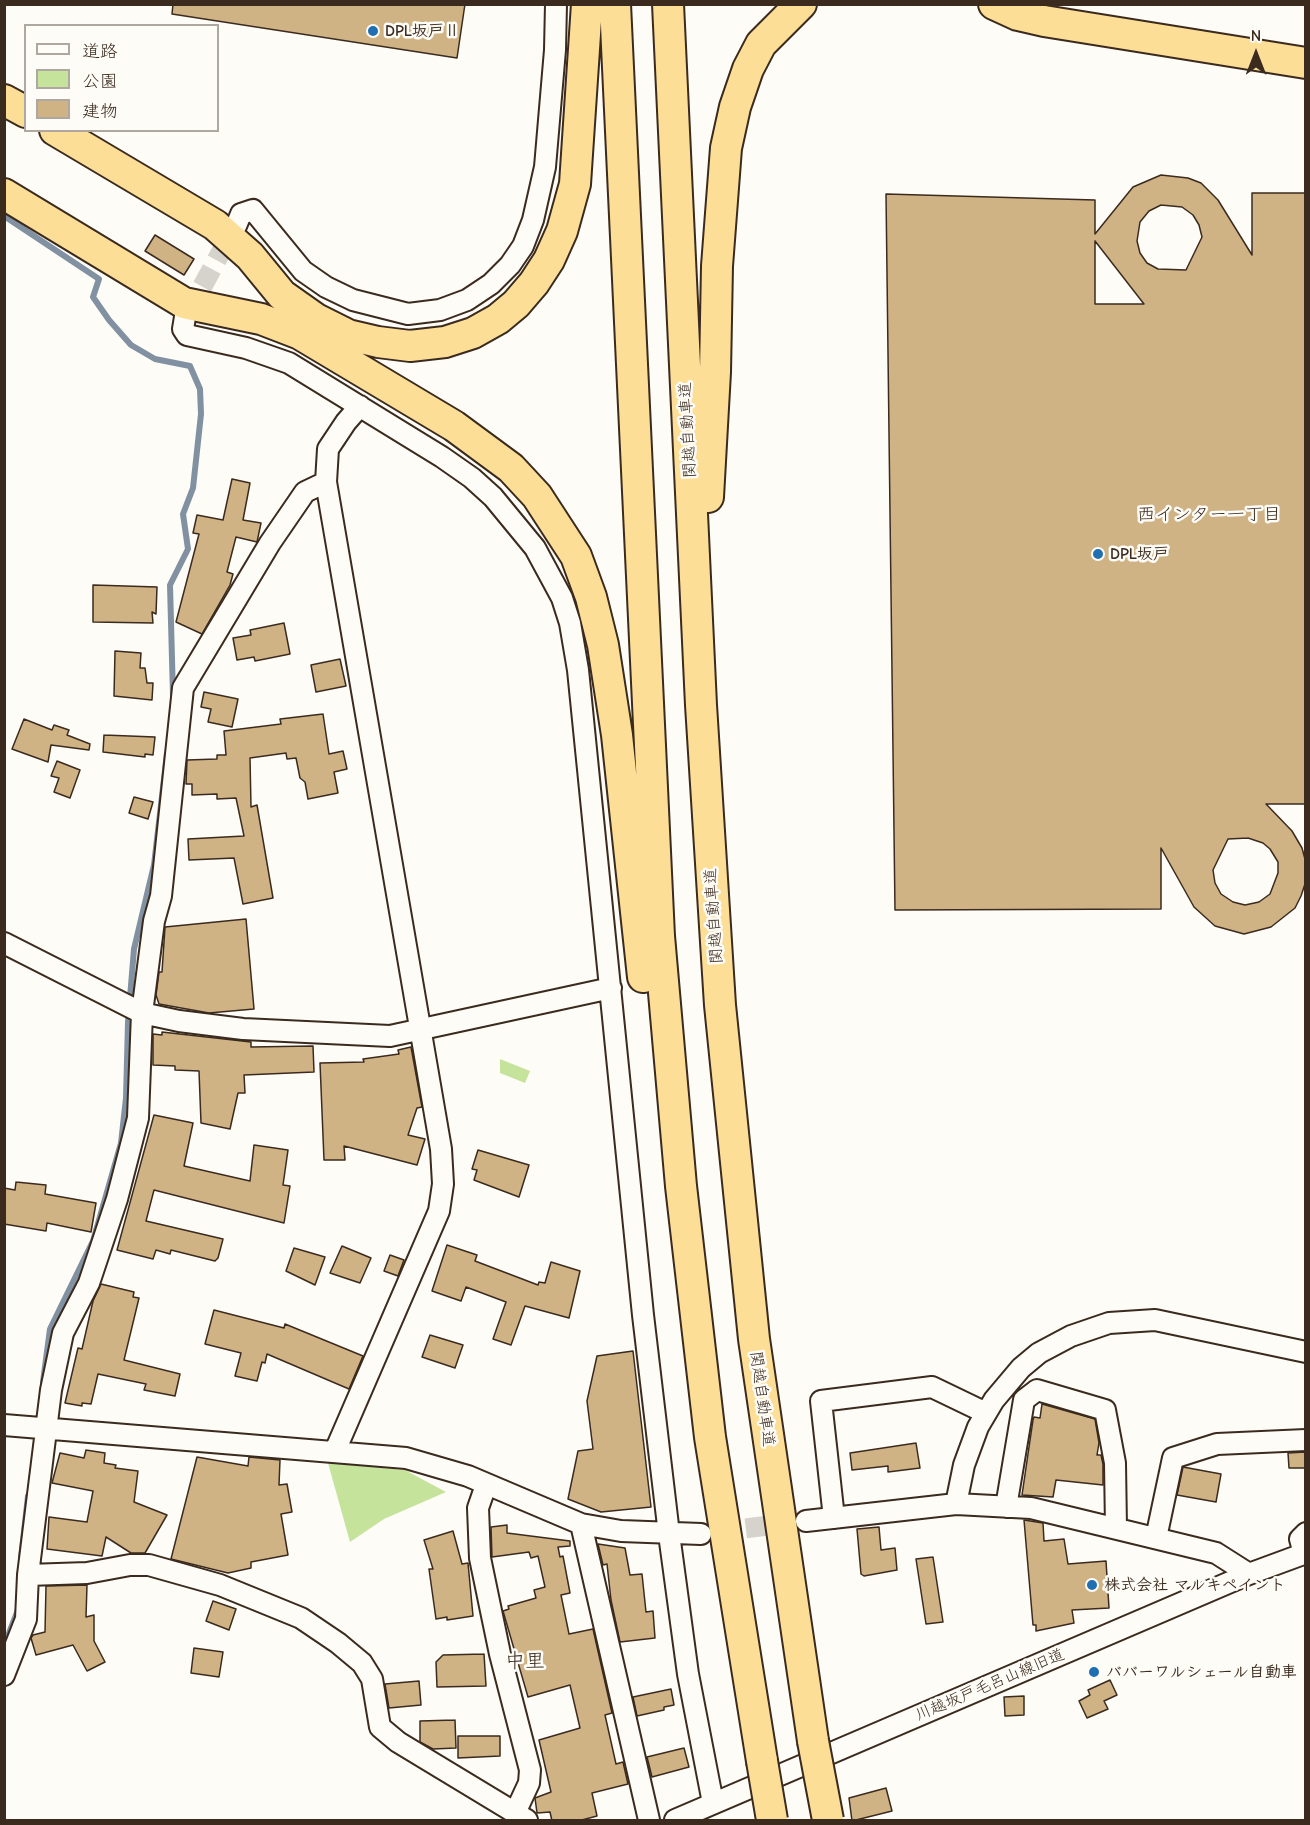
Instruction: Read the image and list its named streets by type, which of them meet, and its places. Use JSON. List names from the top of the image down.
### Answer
{
  "streets": {
    "highway": ["関越自動車道"],
    "street": ["川越坂戸毛呂山線旧道"]
  },
  "districts": ["西インター一丁目", "中里"],
  "places": [
    "DPL坂戸Ⅱ",
    "DPL坂戸",
    "株式会社 マルキペイント",
    "ババーワルシェール自動車"
  ],
  "legend": ["道路", "公園", "建物"],
  "north": "top"
}
